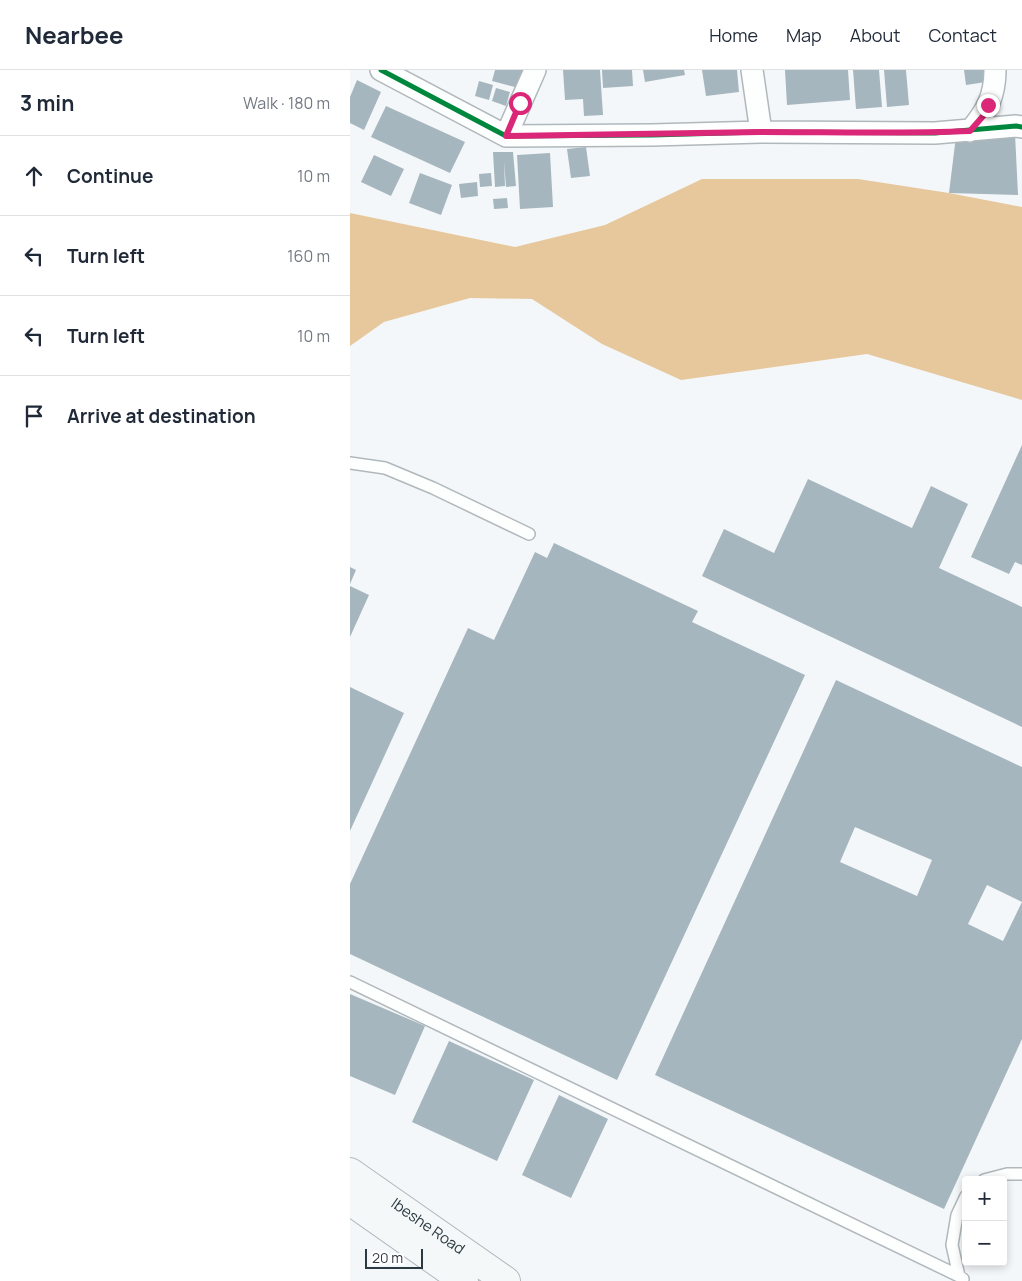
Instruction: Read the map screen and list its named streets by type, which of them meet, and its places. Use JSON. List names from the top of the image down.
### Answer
{
  "streets": {
    "main road": ["Ibeshe Road"]
  },
  "scale_bar": "20 m",
  "page": {
    "header": "Nearbee",
    "nav": [
      "Home",
      "Map",
      "About",
      "Contact"
    ],
    "heading": ["3 min", "Walk · 180 m"],
    "list": [
      ["Continue", "10 m"],
      ["Turn left", "160 m"],
      ["Turn left", "10 m"],
      "Arrive at destination"
    ],
    "map_buttons": ["+", "−"],
    "scale": "20 m"
  }
}
